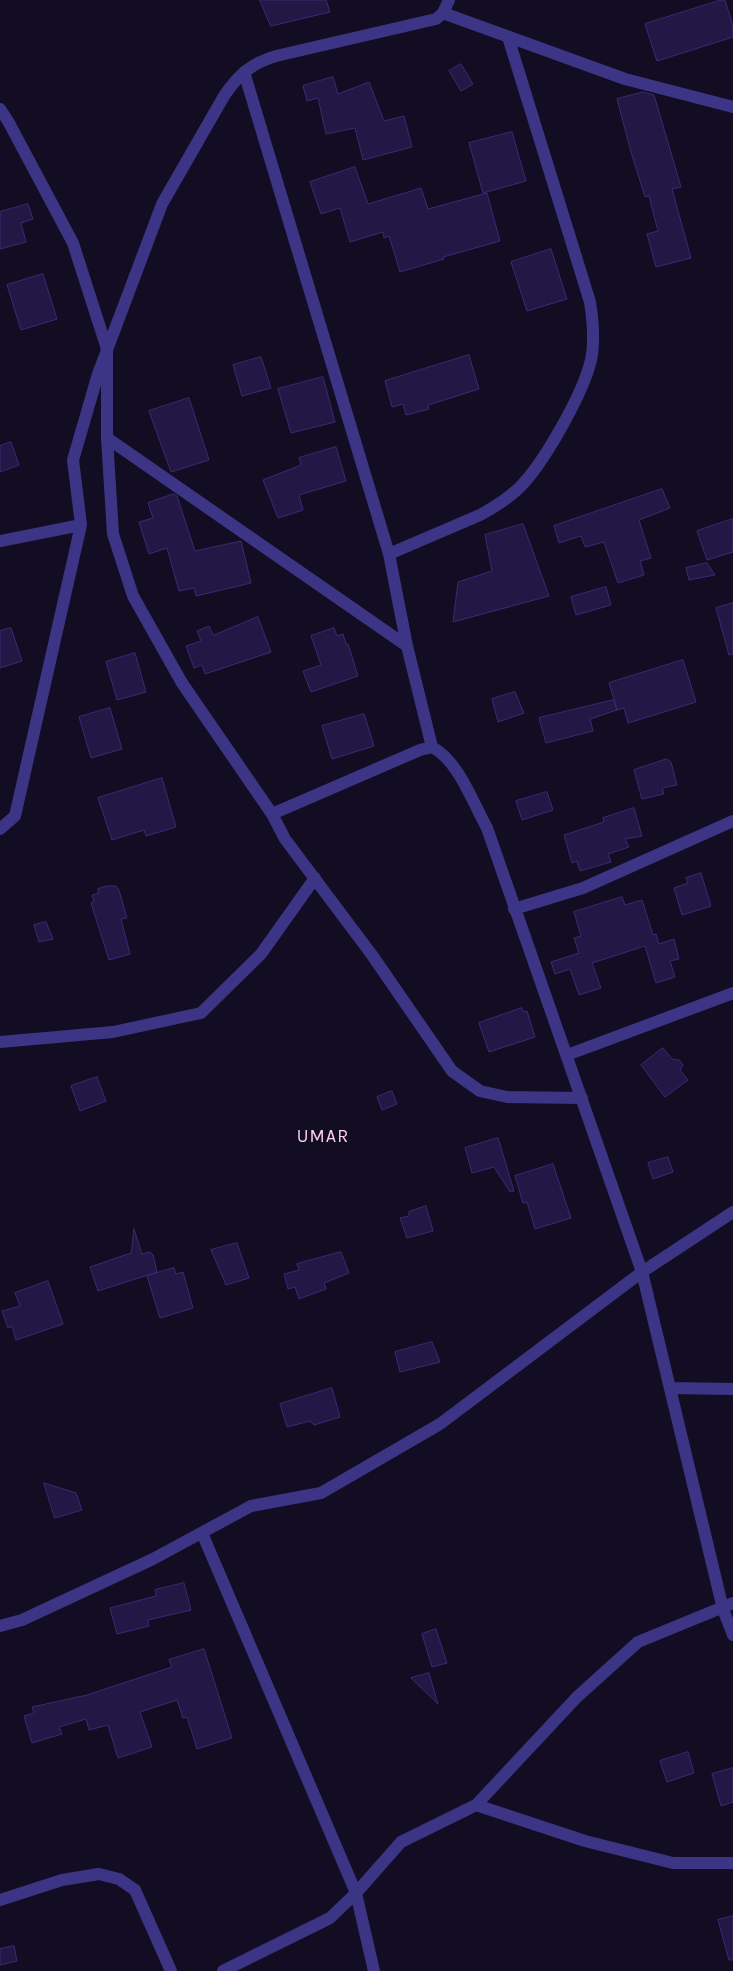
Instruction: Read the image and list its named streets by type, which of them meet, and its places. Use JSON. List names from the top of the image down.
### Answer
{
  "districts": ["UMAR"]
}
